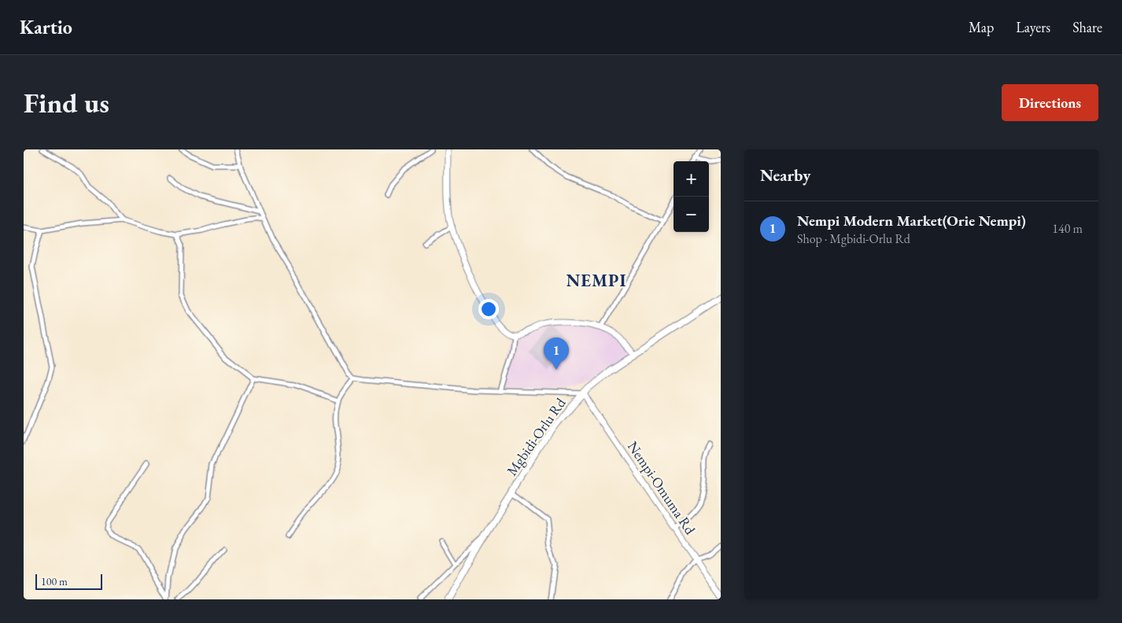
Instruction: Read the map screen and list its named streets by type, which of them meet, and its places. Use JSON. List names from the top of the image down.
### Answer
{
  "streets": {
    "main road": ["Mgbidi-Orlu Rd"],
    "street": ["Nempi-Omuma Rd"]
  },
  "crossings": [
    ["Mgbidi-Orlu Rd", "Nempi-Omuma Rd"]
  ],
  "districts": ["NEMPI"],
  "scale_bar": "100 m",
  "page": {
    "header": "Kartio",
    "nav": ["Map", "Layers", "Share"],
    "buttons": "Directions",
    "title": "Find us",
    "heading": "Nearby",
    "map_buttons": ["+", "−"],
    "list": [
      {
        "mark": "1",
        "name": "Nempi Modern Market(Orie Nempi)",
        "note": "Shop · Mgbidi-Orlu Rd",
        "value": "140 m"
      }
    ],
    "pins": "1",
    "scale": "100 m"
  }
}
